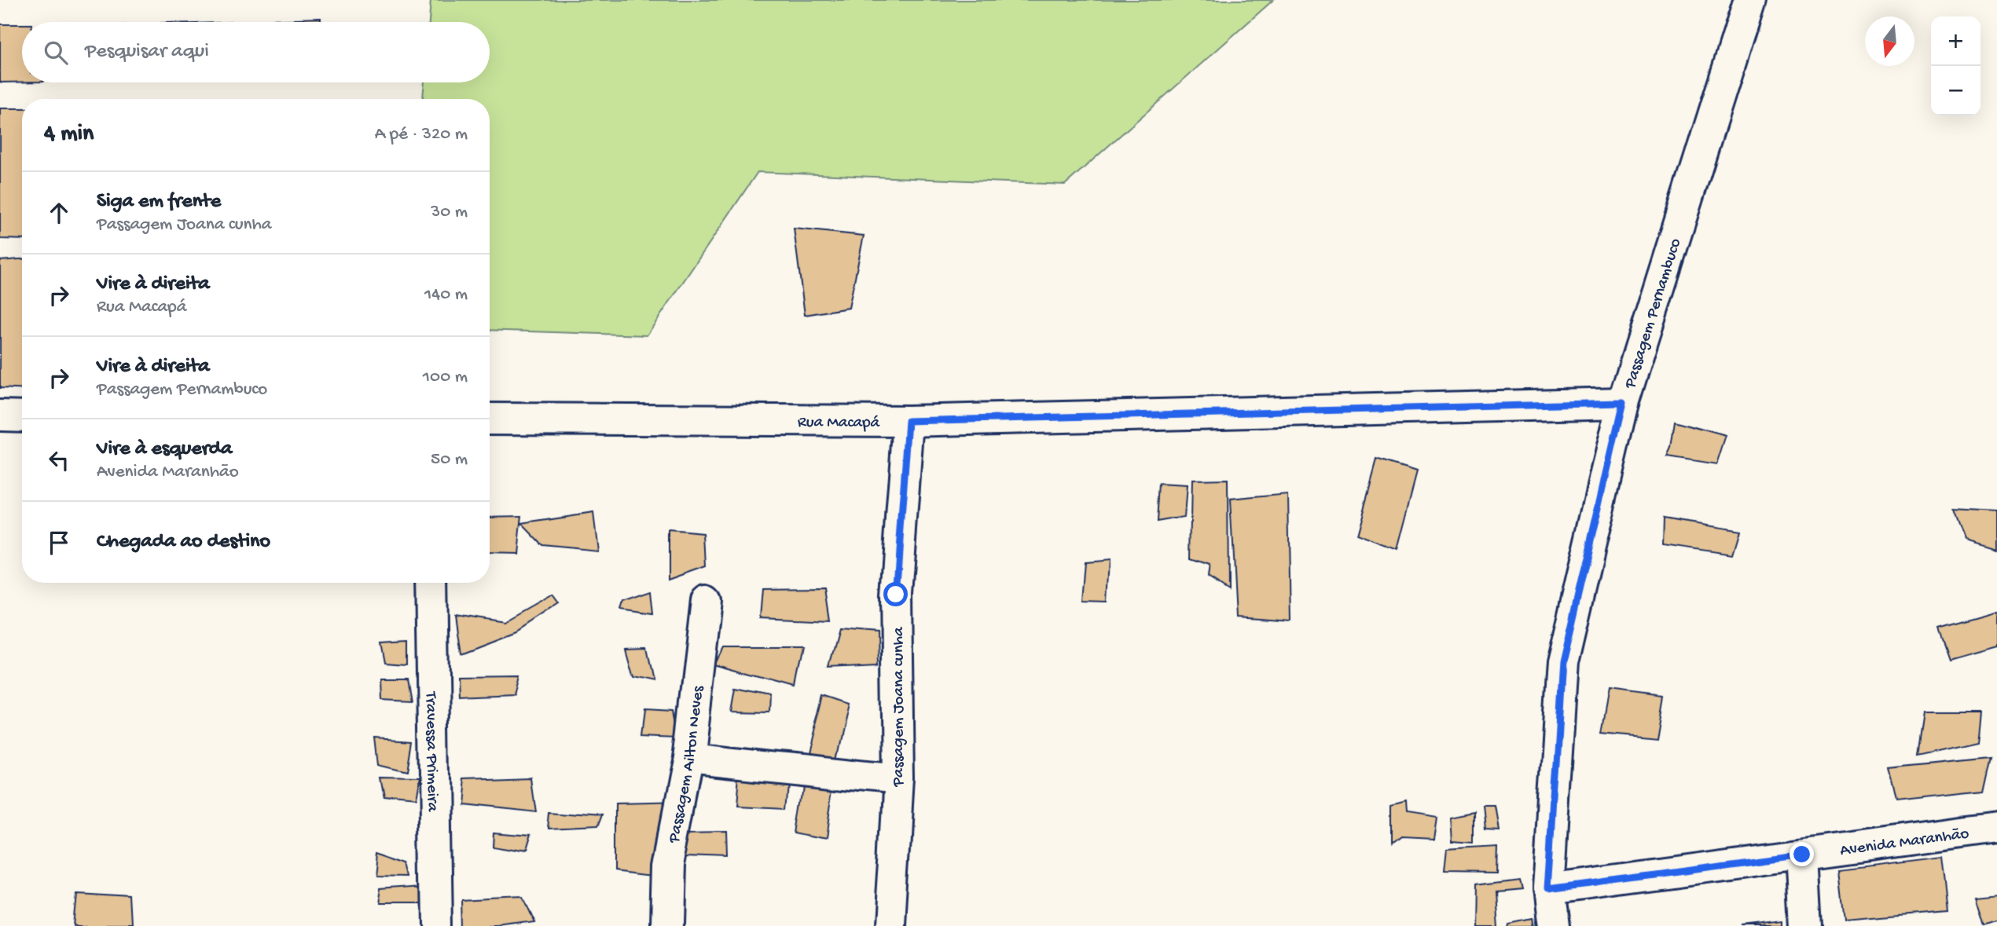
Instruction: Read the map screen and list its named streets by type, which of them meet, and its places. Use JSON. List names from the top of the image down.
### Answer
{
  "streets": {
    "street": [
      "Passagem Pernambuco",
      "Rua Macapá",
      "Passagem Joana cunha",
      "Travessa Primeira",
      "Passagem Ailton Neves",
      "Avenida Maranhão"
    ]
  },
  "crossings": [
    ["Passagem Pernambuco", "Rua Macapá"],
    ["Passagem Pernambuco", "Avenida Maranhão"],
    ["Rua Macapá", "Passagem Joana cunha"]
  ],
  "north": "bottom",
  "page": {
    "map_buttons": ["+", "−"],
    "search": "Pesquisar aqui",
    "heading": ["4 min", "A pé · 320 m"],
    "list": [
      ["Siga em frente", "Passagem Joana cunha", "30 m"],
      ["Vire à direita", "Rua Macapá", "140 m"],
      ["Vire à direita", "Passagem Pernambuco", "100 m"],
      ["Vire à esquerda", "Avenida Maranhão", "50 m"],
      "Chegada ao destino"
    ]
  }
}
